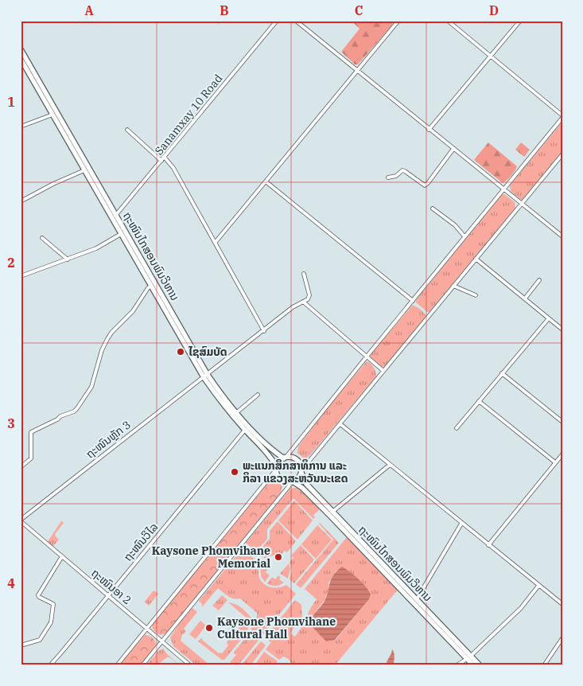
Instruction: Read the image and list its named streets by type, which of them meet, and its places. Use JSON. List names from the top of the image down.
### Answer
{
  "streets": {
    "highway": ["ຖະໜົນໄກສອນພົມວິຫານ"],
    "street": [
      "Sanamxay 10 Road",
      "ຖະໜົນຫຼັກ 3",
      "ຖະໜົນວິໄລ",
      "ຖະໜົນອາ 2"
    ]
  },
  "crossings": [
    ["Sanamxay 10 Road", "ຖະໜົນໄກສອນພົມວິຫານ"],
    ["ຖະໜົນໄກສອນພົມວິຫານ", "ຖະໜົນຫຼັກ 3"],
    ["ຖະໜົນໄກສອນພົມວິຫານ", "ຖະໜົນວິໄລ"],
    ["ຖະໜົນຫຼັກ 3", "ຖະໜົນອາ 2"],
    ["ຖະໜົນວິໄລ", "ຖະໜົນອາ 2"]
  ],
  "places": [
    "ໄຊສົມບັດ",
    "ພະແນກສຶກສາທິການ ແລະ ກິລາ ແຂວງສະຫວັນນະເຂດ",
    "Kaysone Phomvihane Memorial",
    "Kaysone Phomvihane Cultural Hall"
  ],
  "grid": {
    "columns": [
      "A",
      "B",
      "C",
      "D"
    ],
    "rows": [
      "1",
      "2",
      "3",
      "4"
    ]
  }
}
